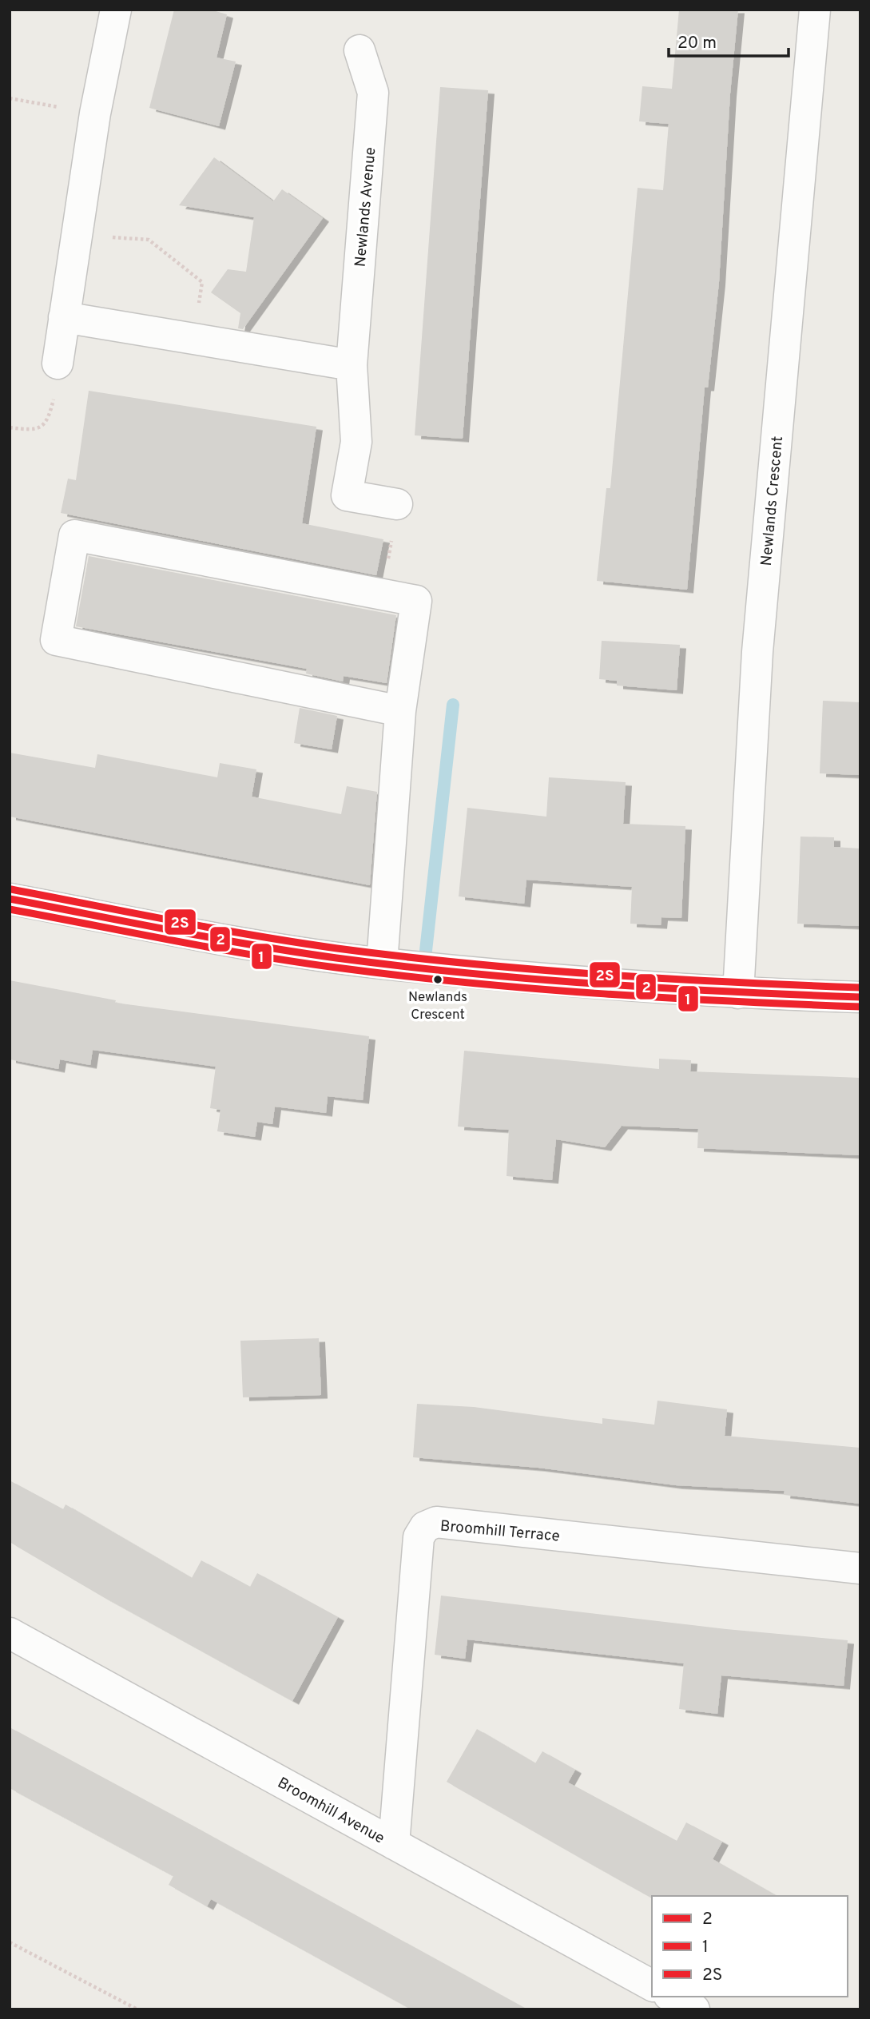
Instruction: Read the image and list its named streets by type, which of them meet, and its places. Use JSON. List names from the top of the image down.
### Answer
{
  "streets": {
    "street": [
      "Newlands Avenue",
      "Newlands Crescent",
      "Broomhill Terrace",
      "Broomhill Avenue"
    ]
  },
  "crossings": [
    ["Broomhill Terrace", "Broomhill Avenue"]
  ],
  "places": ["Newlands Crescent"],
  "lines": ["transit line 2S", "transit line 2", "transit line 1"],
  "legend": ["2", "1", "2S"],
  "scale_bar": "20 m"
}
